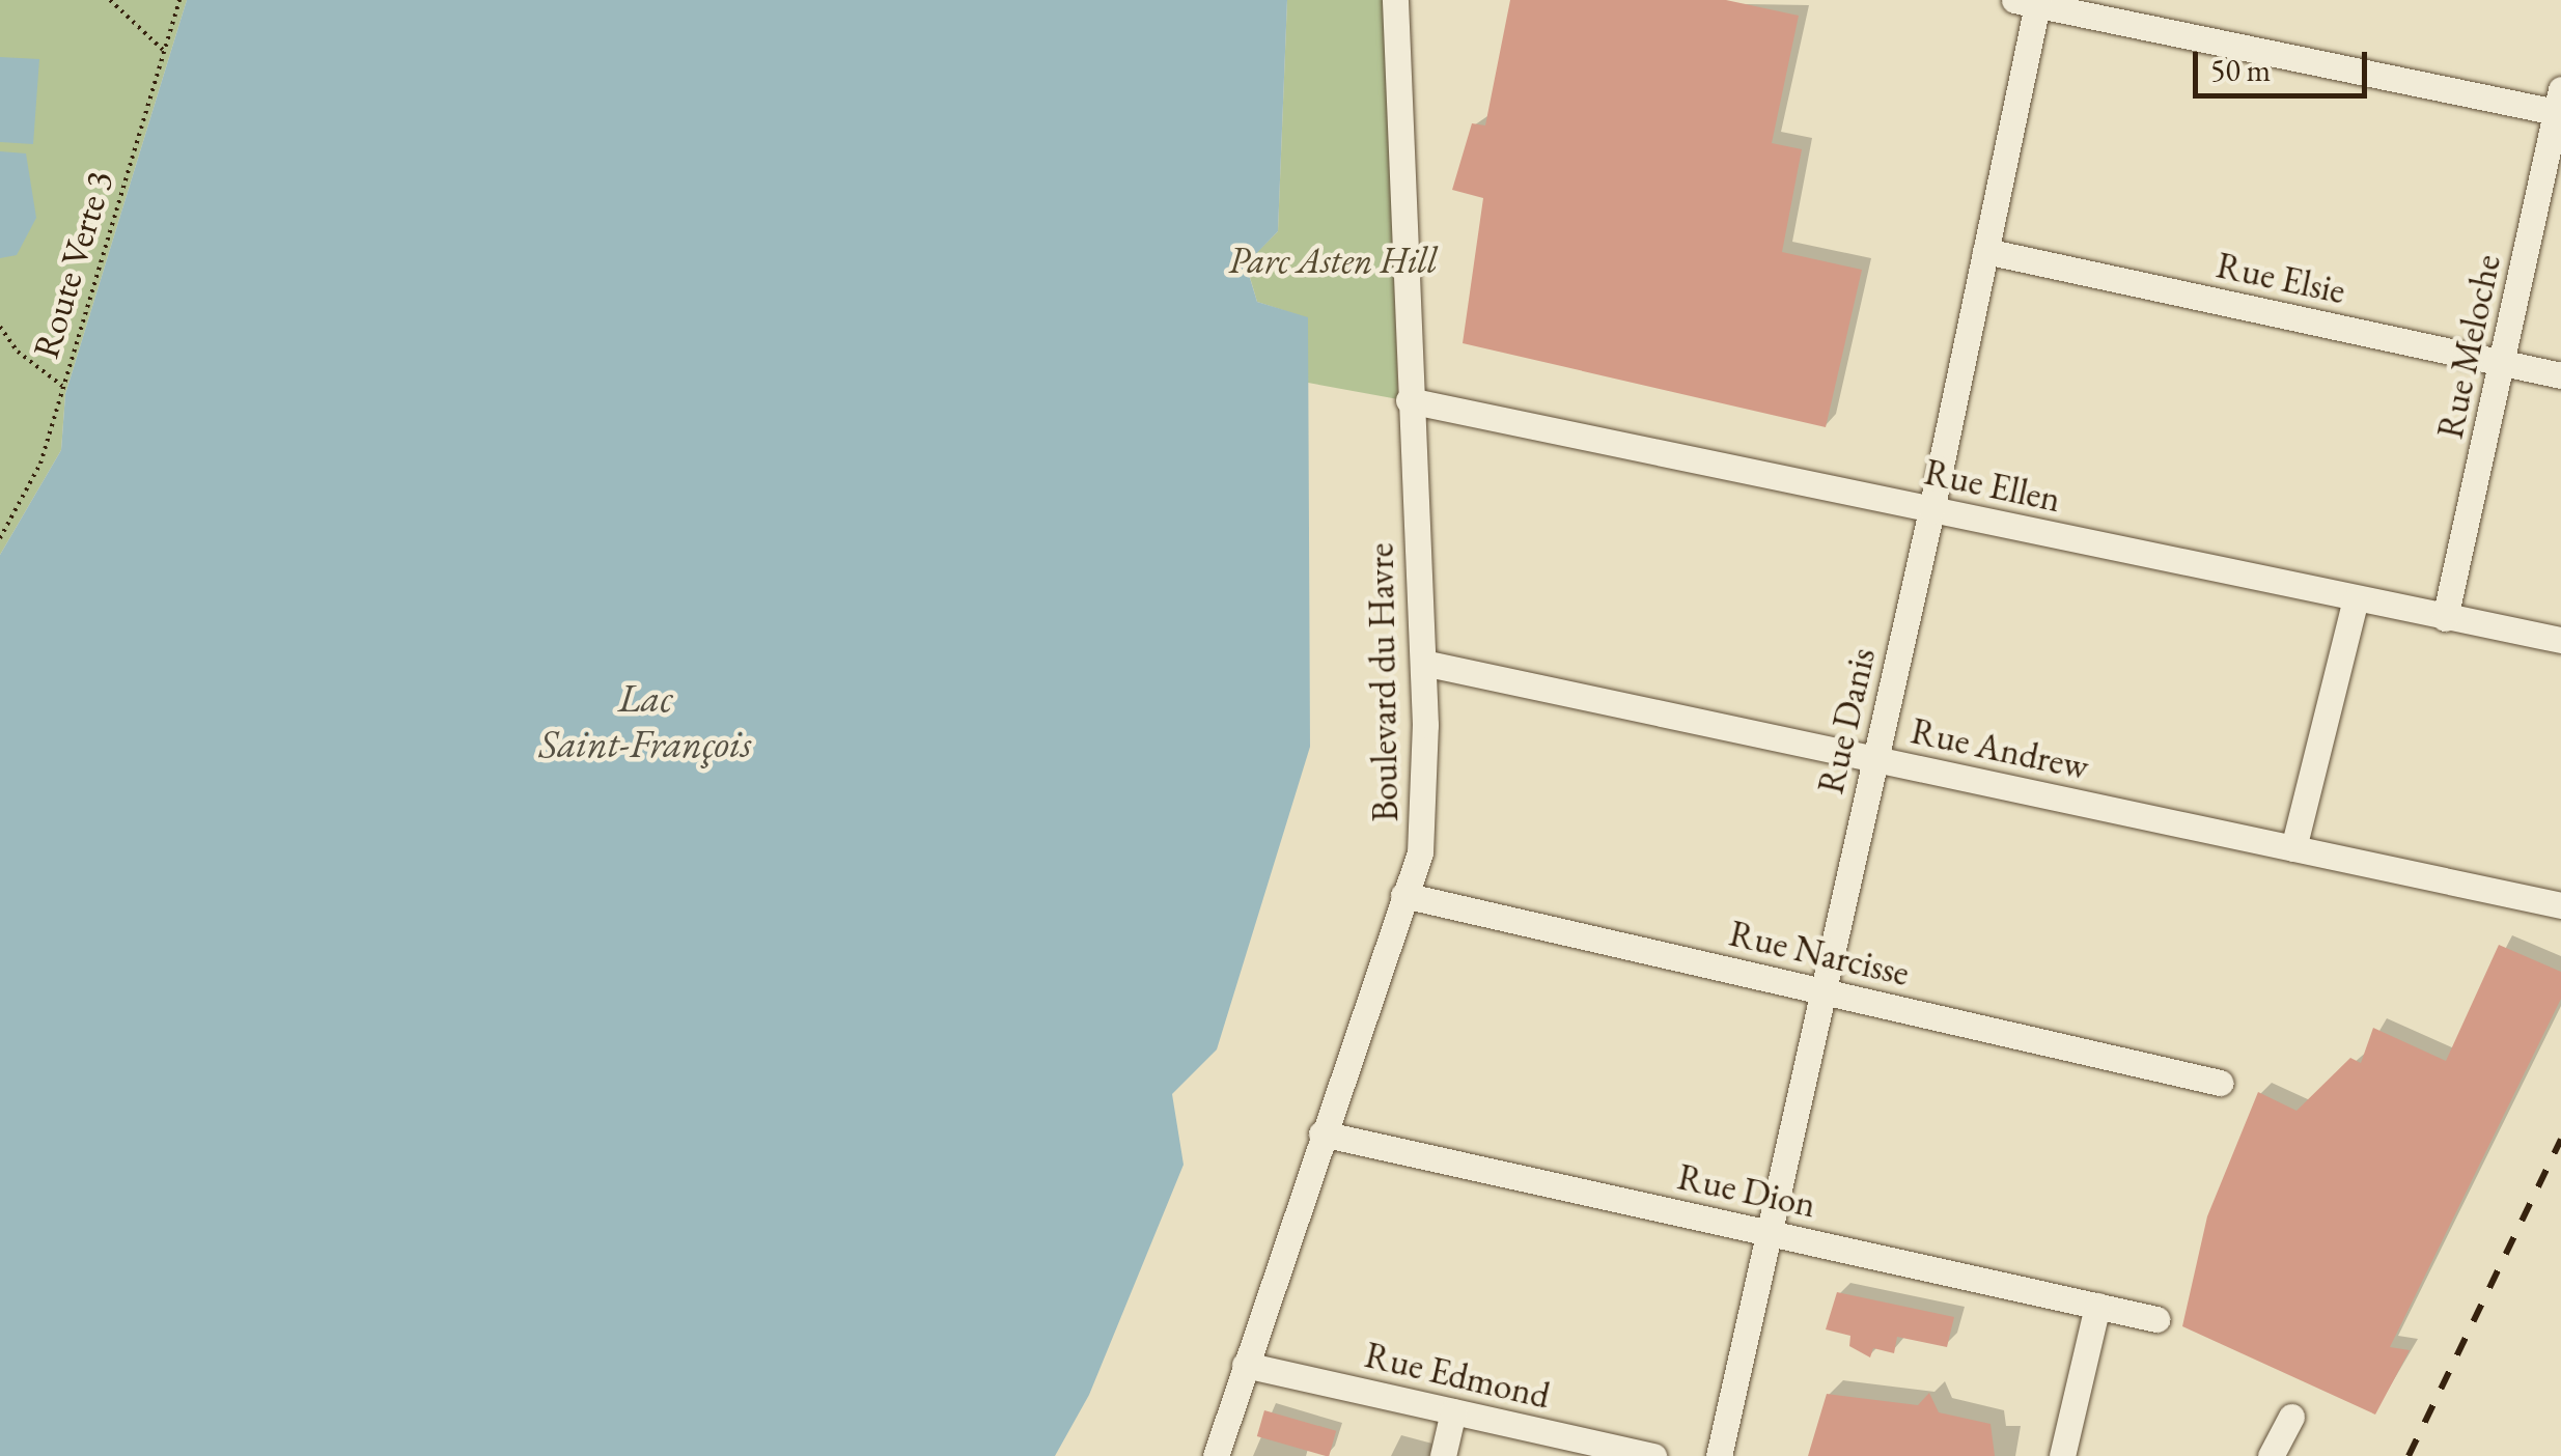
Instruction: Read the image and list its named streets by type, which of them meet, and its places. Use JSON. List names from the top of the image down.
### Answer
{
  "streets": {
    "street": [
      "Rue Elsie",
      "Rue Meloche",
      "Rue Ellen",
      "Boulevard du Havre",
      "Rue Danis",
      "Rue Andrew",
      "Rue Narcisse",
      "Rue Dion",
      "Rue Edmond"
    ],
    "path": ["Route Verte 3"]
  },
  "crossings": [
    ["Rue Elsie", "Rue Meloche"],
    ["Rue Elsie", "Rue Danis"],
    ["Rue Meloche", "Rue Ellen"],
    ["Rue Ellen", "Boulevard du Havre"],
    ["Rue Ellen", "Rue Danis"],
    ["Boulevard du Havre", "Rue Andrew"],
    ["Boulevard du Havre", "Rue Narcisse"],
    ["Boulevard du Havre", "Rue Dion"],
    ["Boulevard du Havre", "Rue Edmond"],
    ["Rue Danis", "Rue Andrew"],
    ["Rue Danis", "Rue Narcisse"],
    ["Rue Danis", "Rue Dion"]
  ],
  "water": ["Lac Saint-François"],
  "parks": ["Parc Asten Hill"],
  "scale_bar": "50 m"
}
